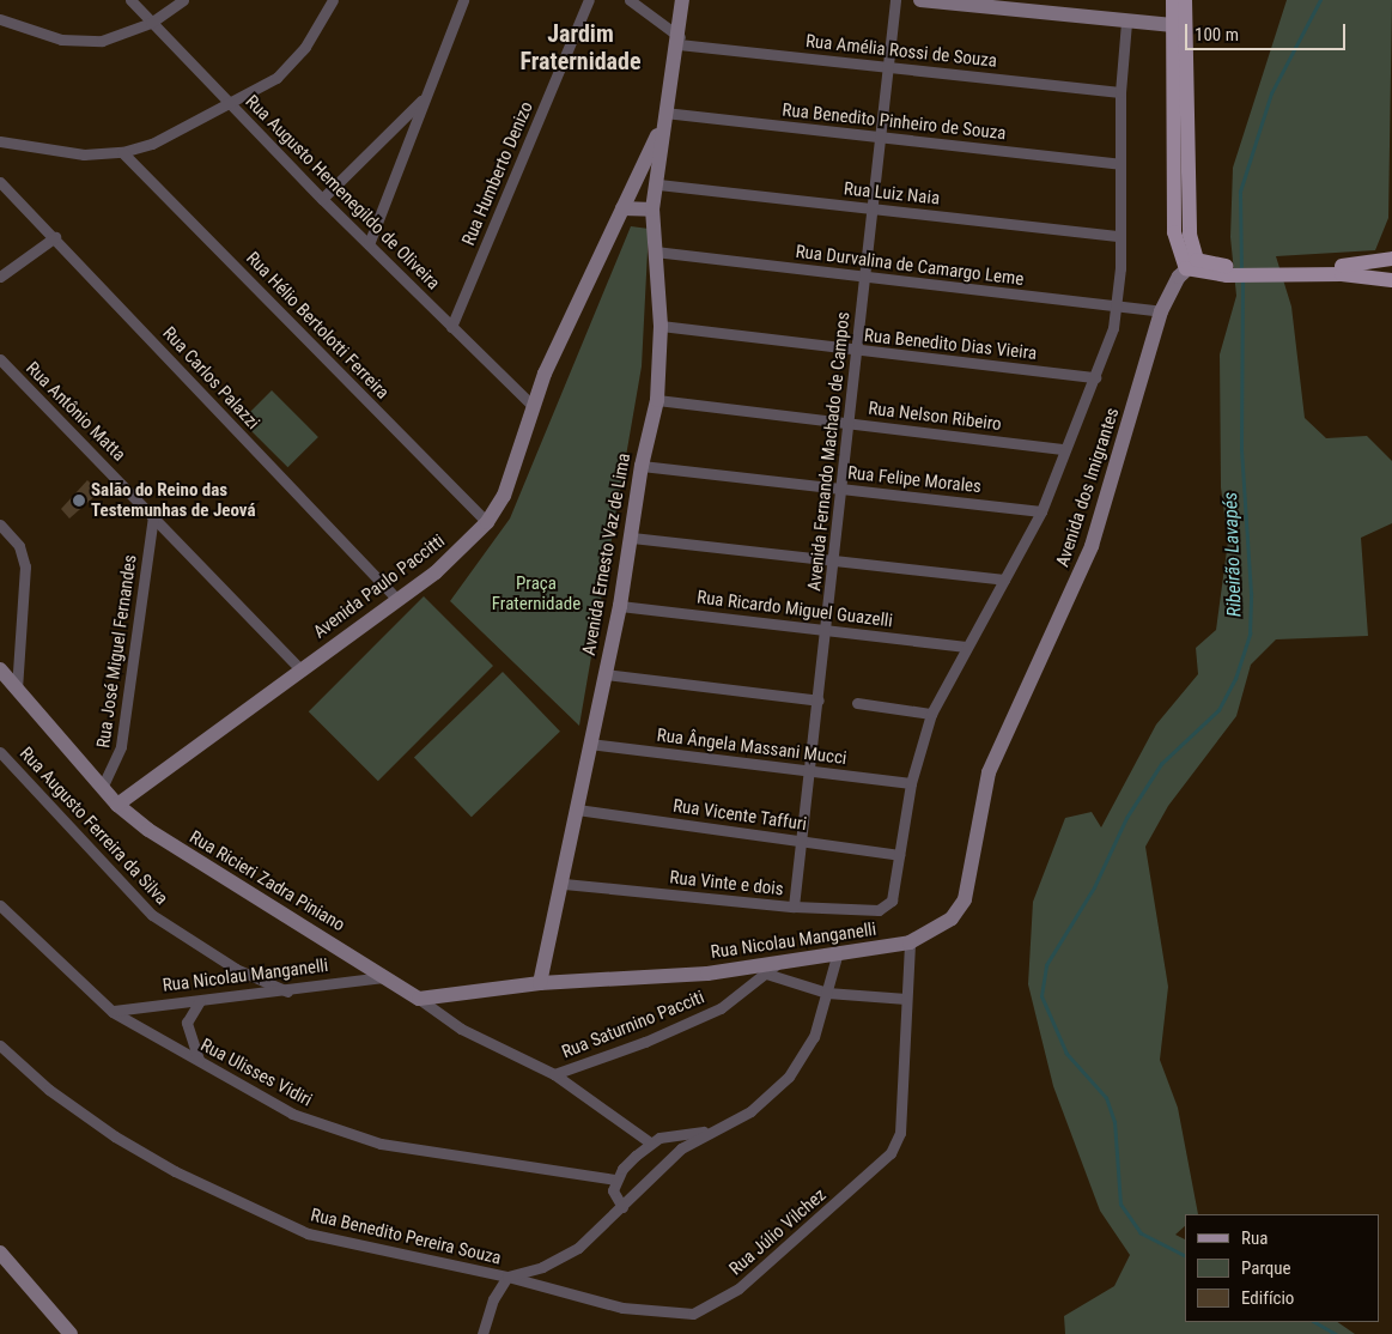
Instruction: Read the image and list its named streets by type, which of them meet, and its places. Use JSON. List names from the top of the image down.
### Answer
{
  "streets": {
    "street": [
      "Rua Amélia Rossi de Souza",
      "Rua Benedito Pinheiro de Souza",
      "Rua Humberto Denizo",
      "Rua Augusto Hemenegildo de Oliveira",
      "Rua Luiz Naia",
      "Rua Durvalina de Camargo Leme",
      "Rua Hélio Bertolotti Ferreira",
      "Rua Benedito Dias Vieira",
      "Rua Carlos Palazzi",
      "Rua Antônio Matta",
      "Rua Nelson Ribeiro",
      "Avenida Fernando Machado de Campos",
      "Rua Felipe Morales",
      "Avenida dos Imigrantes",
      "Avenida Ernesto Vaz de Lima",
      "Avenida Paulo Paccitti",
      "Rua Ricardo Miguel Guazelli",
      "Rua José Miguel Fernandes",
      "Rua Ângela Massani Mucci",
      "Rua Vicente Taffuri",
      "Rua Augusto Ferreira da Silva",
      "Rua Ricieri Zadra Piniano",
      "Rua Vinte e dois",
      "Rua Nicolau Manganelli",
      "Rua Saturnino Pacciti",
      "Rua Ulisses Vidiri",
      "Rua Júlio Vilchez",
      "Rua Benedito Pereira Souza"
    ]
  },
  "crossings": [
    ["Rua Amélia Rossi de Souza", "Avenida Fernando Machado de Campos"],
    ["Rua Benedito Pinheiro de Souza", "Avenida Fernando Machado de Campos"],
    ["Rua Benedito Pinheiro de Souza", "Avenida Ernesto Vaz de Lima"],
    ["Rua Benedito Pinheiro de Souza", "Avenida Paulo Paccitti"],
    ["Rua Humberto Denizo", "Rua Augusto Hemenegildo de Oliveira"],
    ["Rua Augusto Hemenegildo de Oliveira", "Avenida Paulo Paccitti"],
    ["Rua Luiz Naia", "Avenida Fernando Machado de Campos"],
    ["Rua Luiz Naia", "Avenida Ernesto Vaz de Lima"],
    ["Rua Durvalina de Camargo Leme", "Avenida Fernando Machado de Campos"],
    ["Rua Durvalina de Camargo Leme", "Avenida dos Imigrantes"],
    ["Rua Durvalina de Camargo Leme", "Avenida Ernesto Vaz de Lima"],
    ["Rua Hélio Bertolotti Ferreira", "Avenida Paulo Paccitti"],
    ["Rua Benedito Dias Vieira", "Avenida Fernando Machado de Campos"],
    ["Rua Benedito Dias Vieira", "Avenida Ernesto Vaz de Lima"],
    ["Rua Carlos Palazzi", "Avenida Paulo Paccitti"],
    ["Rua Antônio Matta", "Avenida Paulo Paccitti"],
    ["Rua Antônio Matta", "Rua José Miguel Fernandes"],
    ["Rua Nelson Ribeiro", "Avenida Fernando Machado de Campos"],
    ["Rua Nelson Ribeiro", "Avenida Ernesto Vaz de Lima"],
    ["Avenida Fernando Machado de Campos", "Rua Felipe Morales"],
    ["Avenida Fernando Machado de Campos", "Rua Ricardo Miguel Guazelli"],
    ["Avenida Fernando Machado de Campos", "Rua Ângela Massani Mucci"],
    ["Avenida Fernando Machado de Campos", "Rua Vicente Taffuri"],
    ["Avenida Fernando Machado de Campos", "Rua Vinte e dois"],
    ["Rua Felipe Morales", "Avenida Ernesto Vaz de Lima"],
    ["Avenida dos Imigrantes", "Rua Nicolau Manganelli"],
    ["Avenida Ernesto Vaz de Lima", "Avenida Paulo Paccitti"],
    ["Avenida Ernesto Vaz de Lima", "Rua Ricardo Miguel Guazelli"],
    ["Avenida Ernesto Vaz de Lima", "Rua Ângela Massani Mucci"],
    ["Avenida Ernesto Vaz de Lima", "Rua Vicente Taffuri"],
    ["Avenida Ernesto Vaz de Lima", "Rua Vinte e dois"],
    ["Avenida Ernesto Vaz de Lima", "Rua Nicolau Manganelli"],
    ["Avenida Paulo Paccitti", "Rua Ricieri Zadra Piniano"],
    ["Rua José Miguel Fernandes", "Rua Ricieri Zadra Piniano"],
    ["Rua Vicente Taffuri", "Rua Vinte e dois"],
    ["Rua Augusto Ferreira da Silva", "Rua Nicolau Manganelli"],
    ["Rua Ricieri Zadra Piniano", "Rua Nicolau Manganelli"],
    ["Rua Ricieri Zadra Piniano", "Rua Saturnino Pacciti"],
    ["Rua Nicolau Manganelli", "Rua Saturnino Pacciti"],
    ["Rua Nicolau Manganelli", "Rua Ulisses Vidiri"],
    ["Rua Júlio Vilchez", "Rua Benedito Pereira Souza"]
  ],
  "districts": ["Jardim Fraternidade"],
  "water": ["Ribeirão Lavapés"],
  "parks": ["Praça Fraternidade"],
  "places": ["Salão do Reino das Testemunhas de Jeová"],
  "legend": ["Rua", "Parque", "Edifício"],
  "scale_bar": "100 m"
}
